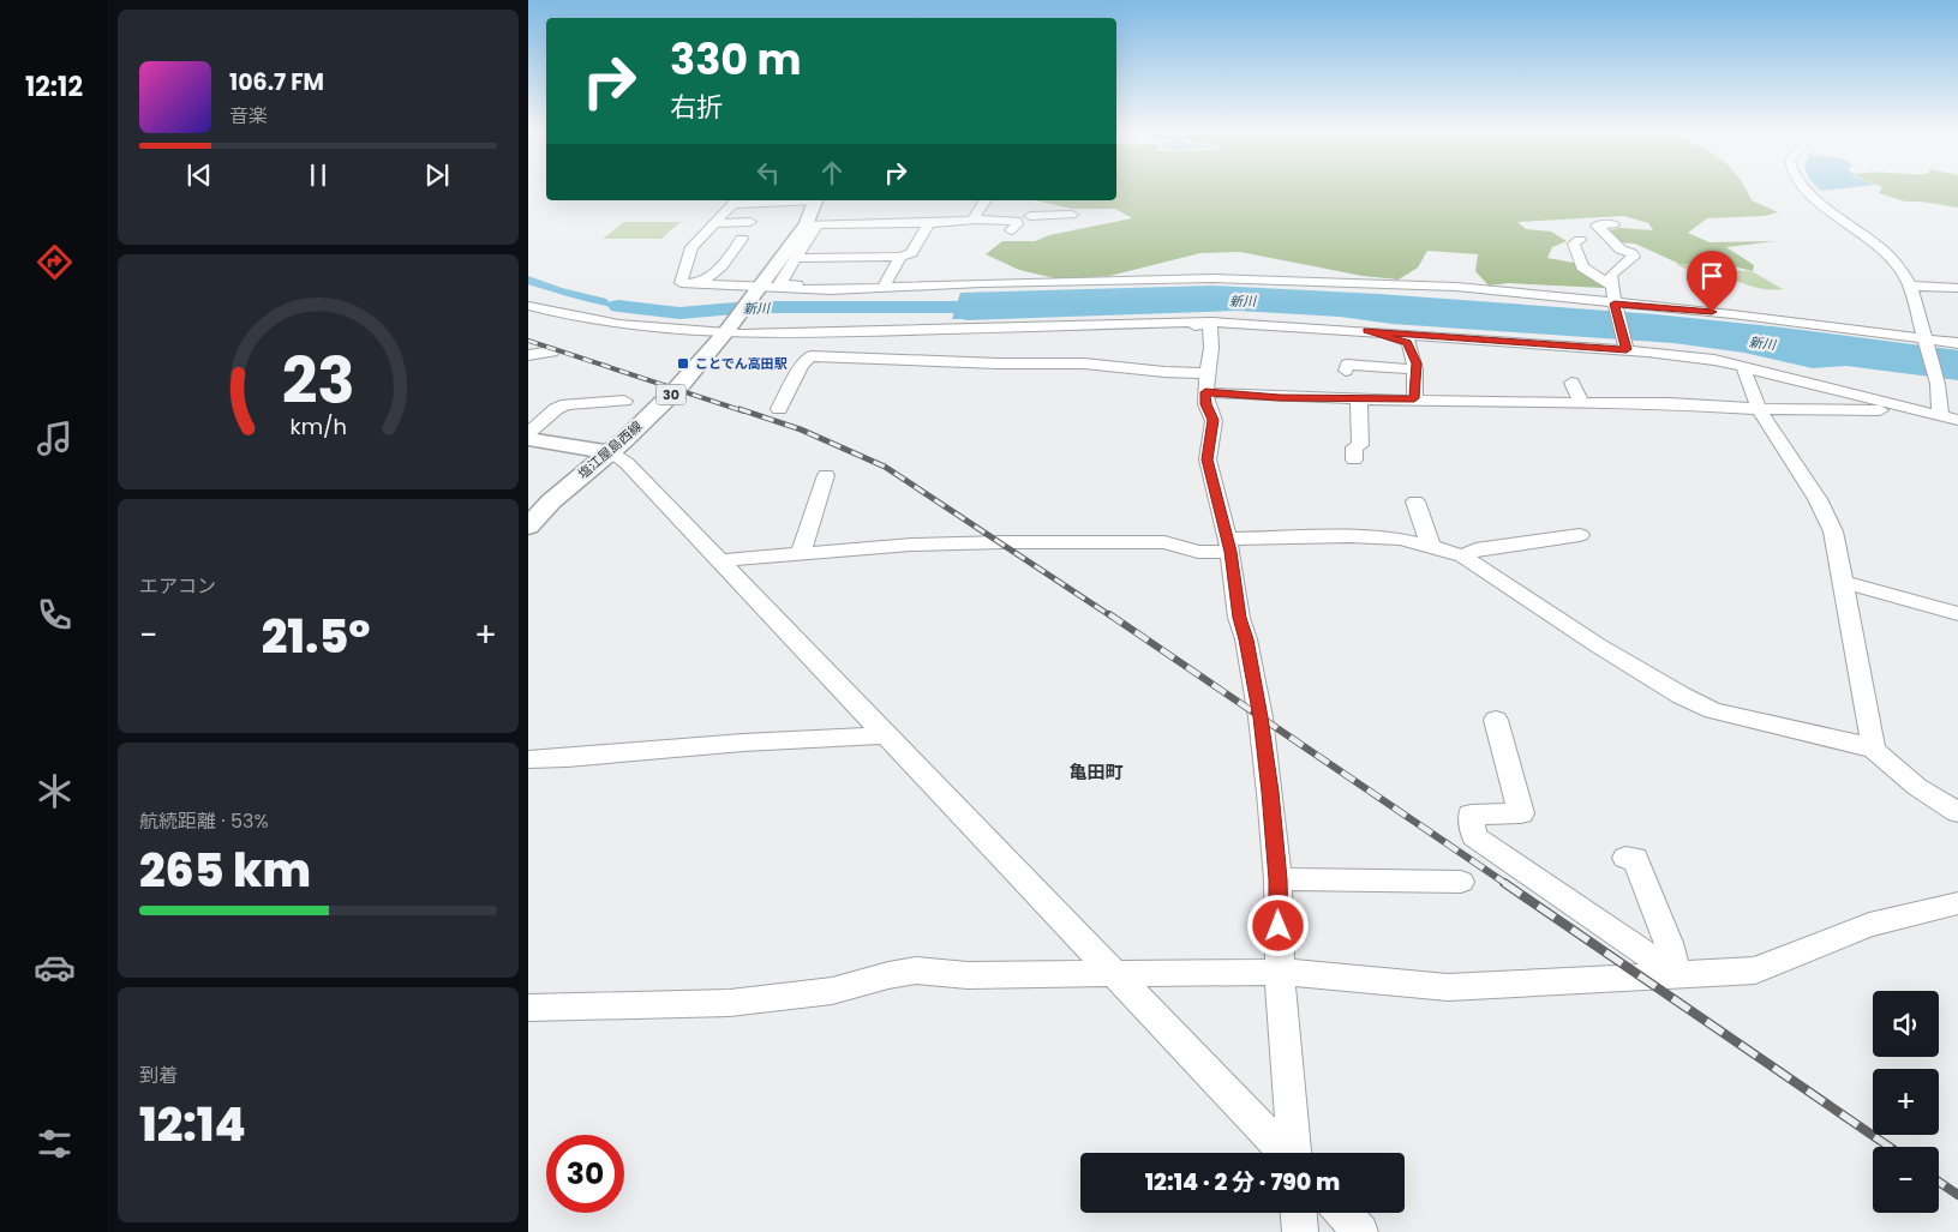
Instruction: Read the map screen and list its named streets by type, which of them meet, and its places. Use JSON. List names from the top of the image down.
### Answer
{
  "streets": {
    "main road": ["30", "塩江屋島西線"]
  },
  "districts": ["亀田町"],
  "water": ["新川"],
  "places": {
    "transit": ["ことでん高田駅"]
  },
  "page": {
    "tabs": "12:12",
    "turn": ["330 m", "右折"],
    "song": ["106.7 FM", "音楽"],
    "tile": [
      "エアコン",
      ["航続距離 · 53%", "265 km"],
      ["到着", "12:14"]
    ],
    "heat": ["−", "21.5°", "+"],
    "map_buttons": ["+", "−"],
    "limit": "30",
    "trip": "12:14 · 2 分 · 790 m",
    "gauge": ["23", "km/h"]
  }
}
